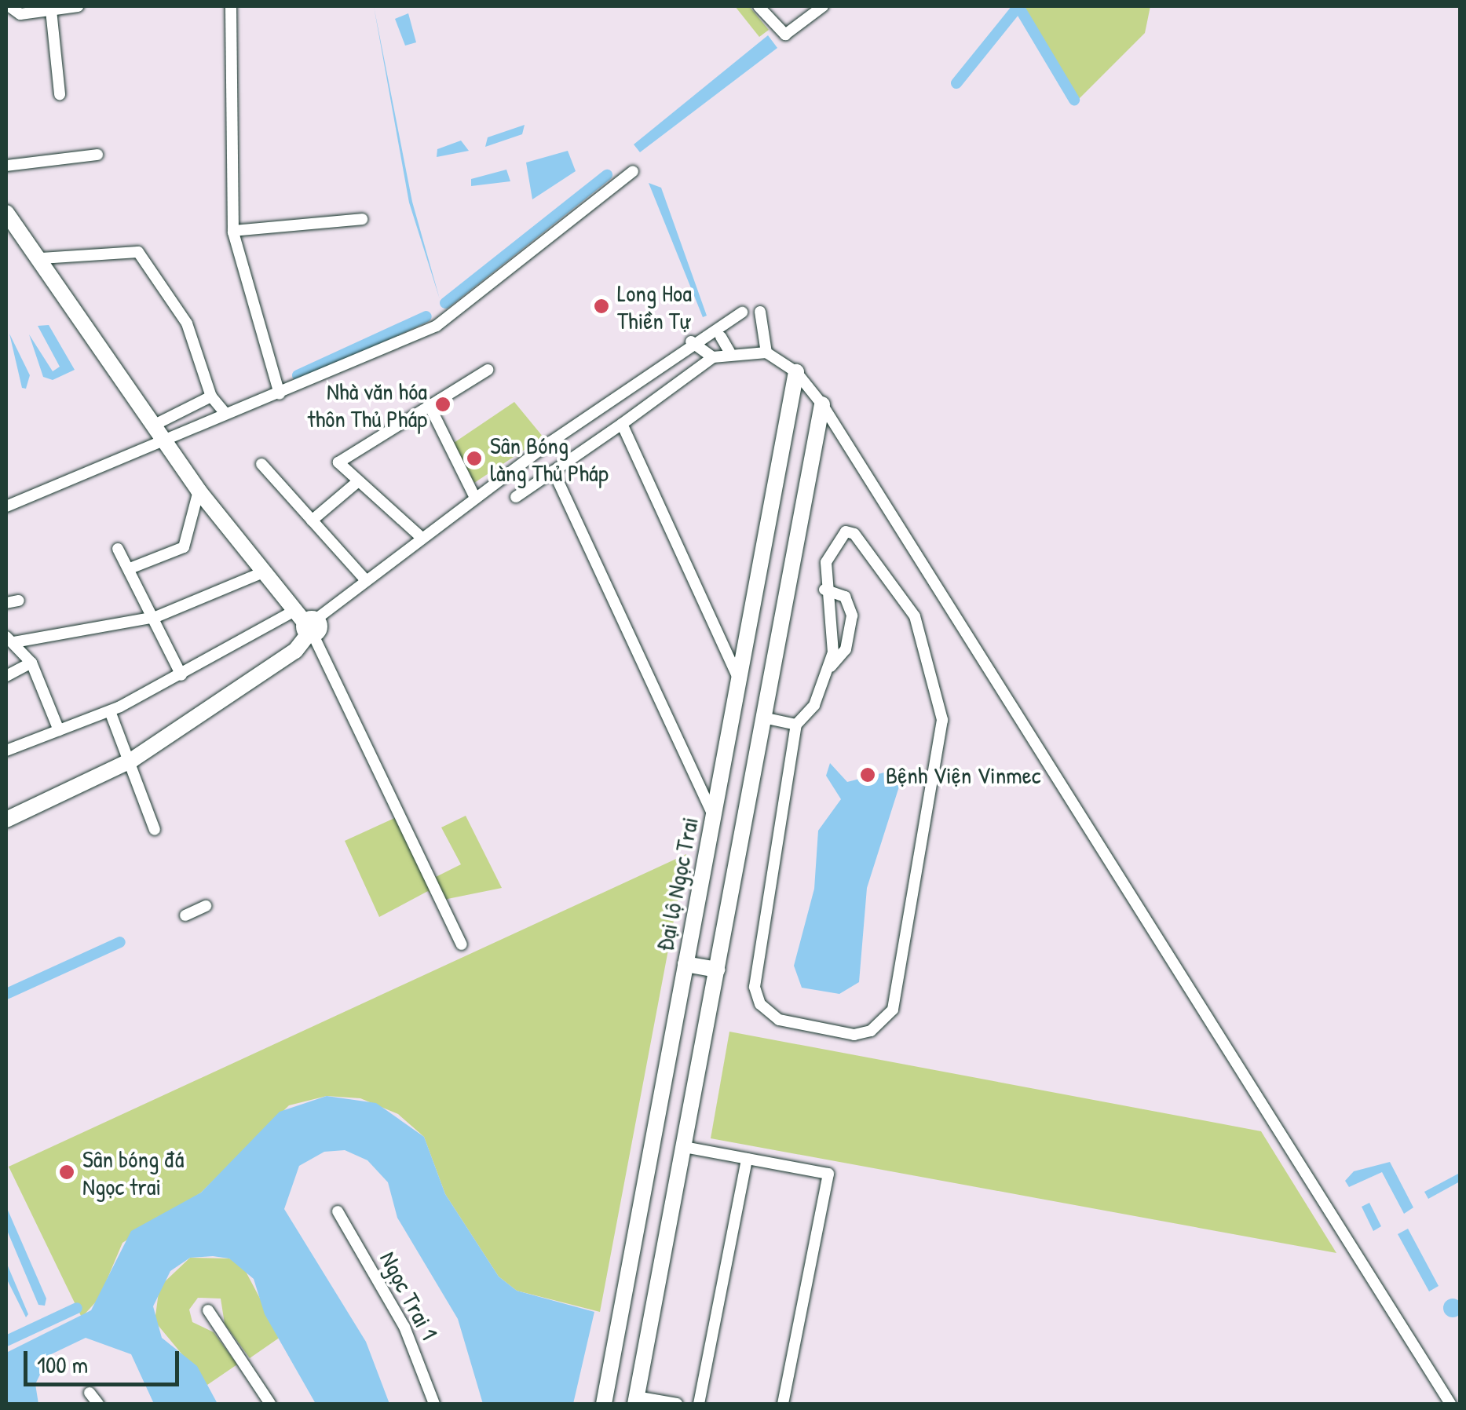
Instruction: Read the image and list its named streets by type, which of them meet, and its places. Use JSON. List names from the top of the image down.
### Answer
{
  "streets": {
    "main road": ["Đại lộ Ngọc Trai"],
    "street": ["Ngọc Trai 1"]
  },
  "places": [
    "Long Hoa Thiền Tự",
    "Nhà văn hóa thôn Thủ Pháp",
    "Sân Bóng làng Thủ Pháp",
    "Bệnh Viện Vinmec",
    "Sân bóng đá Ngọc trai"
  ],
  "scale_bar": "100 m"
}
